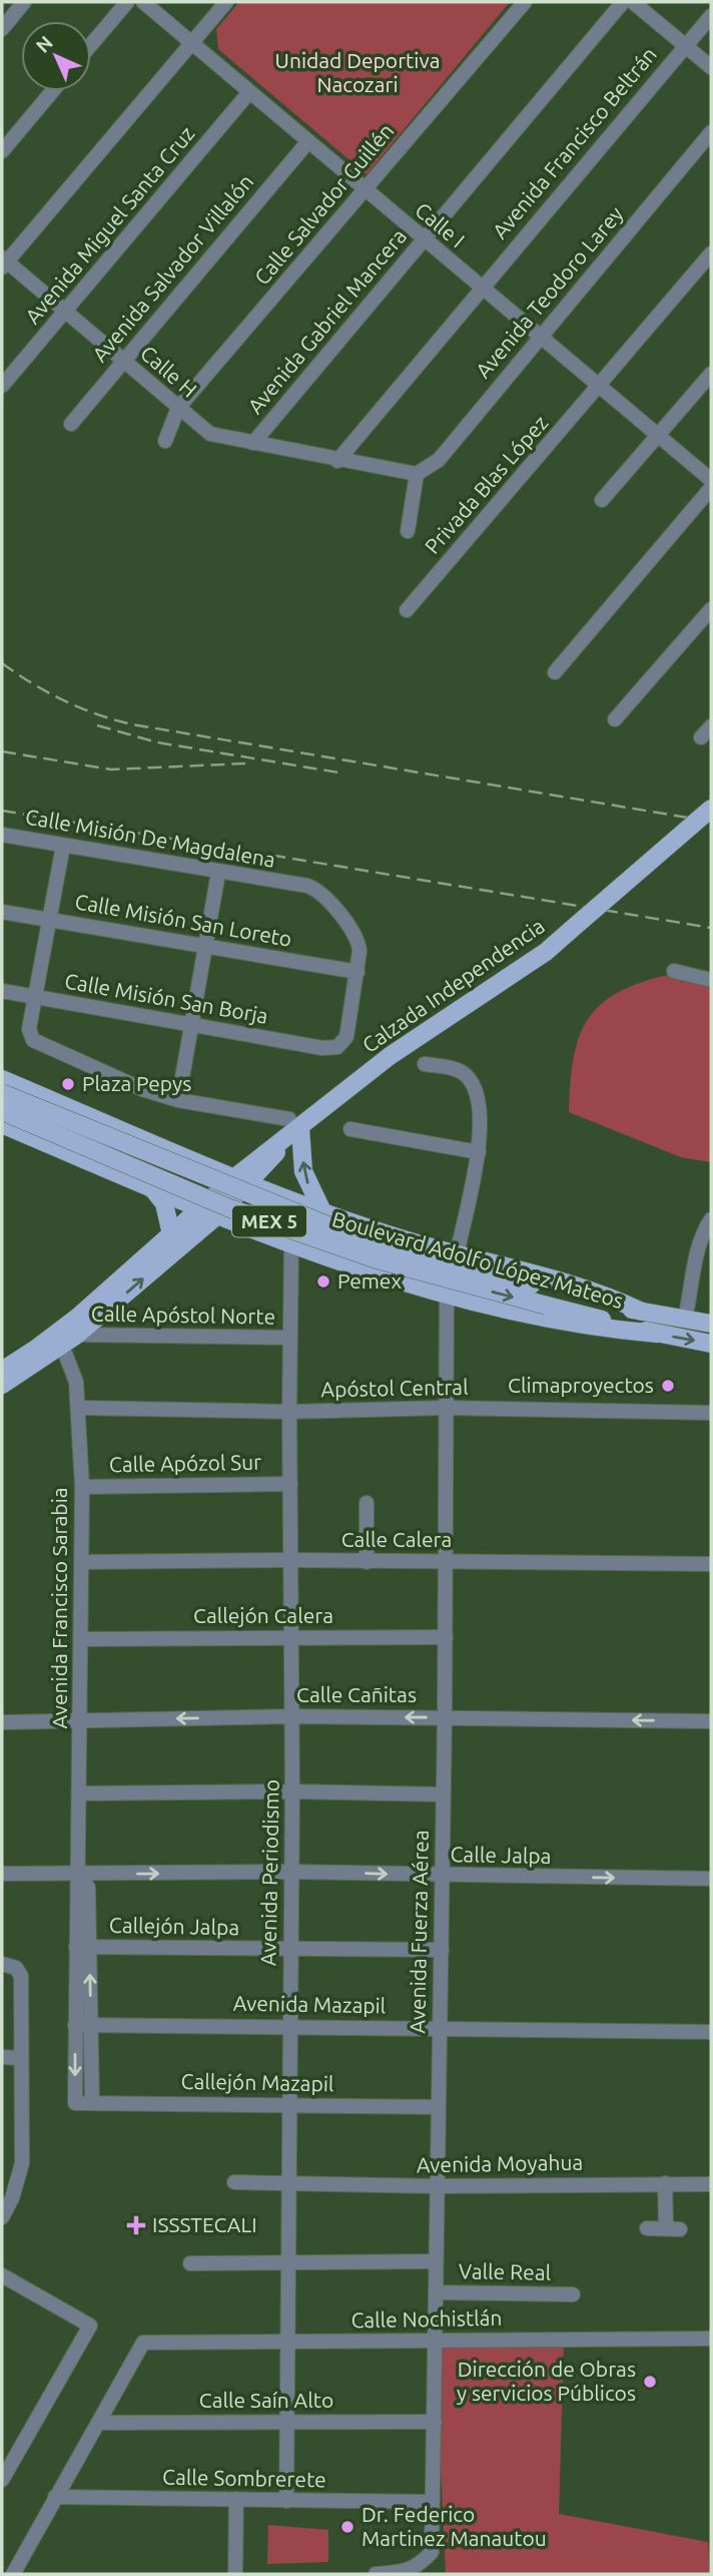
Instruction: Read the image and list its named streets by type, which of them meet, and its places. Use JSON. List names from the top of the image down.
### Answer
{
  "streets": {
    "main road": ["Calzada Independencia", "MEX 5", "Boulevard Adolfo López Mateos"],
    "street": [
      "Avenida Francisco Beltrán",
      "Calle Salvador Guillén",
      "Avenida Miguel Santa Cruz",
      "Calle I",
      "Avenida Salvador Villalón",
      "Avenida Teodoro Larey",
      "Avenida Gabriel Mancera",
      "Calle H",
      "Privada Blas López",
      "Calle Misión De Magdalena",
      "Calle Misión San Loreto",
      "Calle Misión San Borja",
      "Calle Apóstol Norte",
      "Apóstol Central",
      "Calle Apózol Sur",
      "Calle Calera",
      "Avenida Francisco Sarabia",
      "Callejón Calera",
      "Calle Cañitas",
      "Calle Jalpa",
      "Avenida Periodismo",
      "Callejón Jalpa",
      "Avenida Fuerza Aérea",
      "Avenida Mazapil",
      "Callejón Mazapil",
      "Avenida Moyahua",
      "Valle Real",
      "Calle Nochistlán",
      "Calle Saín Alto",
      "Calle Sombrerete"
    ]
  },
  "crossings": [
    ["Avenida Francisco Beltrán", "Calle I"],
    ["Avenida Francisco Beltrán", "Calle H"],
    ["Calle Salvador Guillén", "Calle I"],
    ["Calle Salvador Guillén", "Calle H"],
    ["Avenida Miguel Santa Cruz", "Calle I"],
    ["Avenida Miguel Santa Cruz", "Calle H"],
    ["Calle I", "Avenida Salvador Villalón"],
    ["Calle I", "Avenida Teodoro Larey"],
    ["Calle I", "Avenida Gabriel Mancera"],
    ["Calle I", "Privada Blas López"],
    ["Avenida Salvador Villalón", "Calle H"],
    ["Avenida Teodoro Larey", "Calle H"],
    ["Avenida Teodoro Larey", "Privada Blas López"],
    ["Avenida Gabriel Mancera", "Calle H"],
    ["Calle H", "Privada Blas López"],
    ["Calle Misión De Magdalena", "Calle Misión San Loreto"],
    ["Calle Misión De Magdalena", "Calle Misión San Borja"],
    ["Calzada Independencia", "Calle Apóstol Norte"],
    ["Calzada Independencia", "Avenida Francisco Sarabia"],
    ["Calle Apóstol Norte", "Avenida Francisco Sarabia"],
    ["Calle Apóstol Norte", "Avenida Periodismo"],
    ["Apóstol Central", "Avenida Francisco Sarabia"],
    ["Apóstol Central", "Avenida Periodismo"],
    ["Apóstol Central", "Avenida Fuerza Aérea"],
    ["Calle Apózol Sur", "Avenida Francisco Sarabia"],
    ["Calle Apózol Sur", "Avenida Periodismo"],
    ["Calle Calera", "Avenida Francisco Sarabia"],
    ["Calle Calera", "Avenida Periodismo"],
    ["Calle Calera", "Avenida Fuerza Aérea"],
    ["Avenida Francisco Sarabia", "Callejón Calera"],
    ["Avenida Francisco Sarabia", "Calle Cañitas"],
    ["Avenida Francisco Sarabia", "Calle Jalpa"],
    ["Avenida Francisco Sarabia", "Callejón Jalpa"],
    ["Avenida Francisco Sarabia", "Avenida Mazapil"],
    ["Avenida Francisco Sarabia", "Callejón Mazapil"],
    ["Callejón Calera", "Avenida Periodismo"],
    ["Callejón Calera", "Avenida Fuerza Aérea"],
    ["Calle Cañitas", "Avenida Periodismo"],
    ["Calle Cañitas", "Avenida Fuerza Aérea"],
    ["Calle Jalpa", "Avenida Periodismo"],
    ["Calle Jalpa", "Avenida Fuerza Aérea"],
    ["Avenida Periodismo", "Callejón Jalpa"],
    ["Avenida Periodismo", "Avenida Mazapil"],
    ["Avenida Periodismo", "Callejón Mazapil"],
    ["Avenida Periodismo", "Avenida Moyahua"],
    ["Avenida Periodismo", "Calle Nochistlán"],
    ["Avenida Periodismo", "Calle Saín Alto"],
    ["Avenida Periodismo", "Calle Sombrerete"],
    ["Callejón Jalpa", "Avenida Fuerza Aérea"],
    ["Avenida Fuerza Aérea", "Avenida Mazapil"],
    ["Avenida Fuerza Aérea", "Callejón Mazapil"],
    ["Avenida Fuerza Aérea", "Avenida Moyahua"],
    ["Avenida Fuerza Aérea", "Valle Real"],
    ["Avenida Fuerza Aérea", "Calle Nochistlán"],
    ["Avenida Fuerza Aérea", "Calle Saín Alto"],
    ["Avenida Fuerza Aérea", "Calle Sombrerete"],
    ["Calle Nochistlán", "Calle Saín Alto"]
  ],
  "parks": ["Unidad Deportiva Nacozari"],
  "places": {
    "other": [
      "Plaza Pepys",
      "Pemex",
      "Climaproyectos",
      "Dirección de Obras y servicios Públicos",
      "Dr. Federico Martinez Manautou"
    ],
    "health": ["ISSSTECALI"]
  },
  "north": "top left"
}
